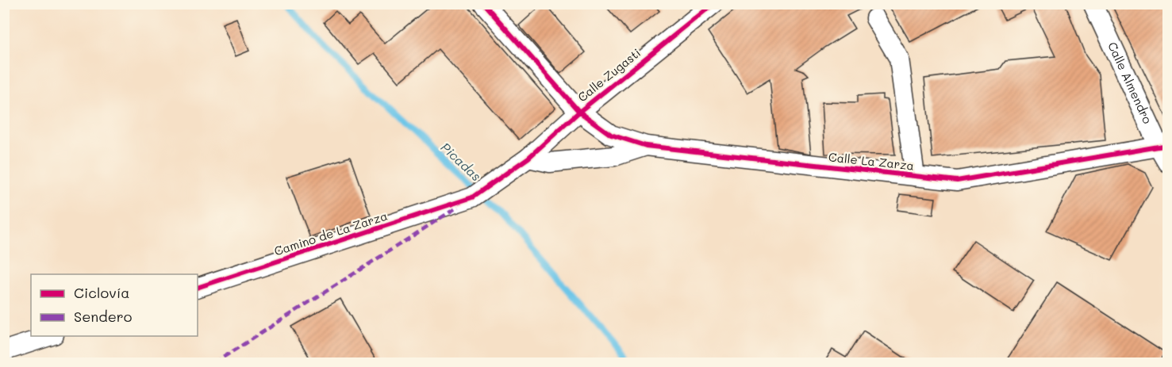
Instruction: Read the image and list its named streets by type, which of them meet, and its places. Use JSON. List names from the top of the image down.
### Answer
{
  "streets": {
    "street": [
      "Calle Zugasti",
      "Calle Almendro",
      "Calle La Zarza",
      "Camino de La Zarza"
    ]
  },
  "crossings": [
    ["Calle Zugasti", "Calle La Zarza"],
    ["Calle Zugasti", "Camino de La Zarza"],
    ["Calle Almendro", "Calle La Zarza"]
  ],
  "water": ["Picadas"],
  "legend": ["Ciclovía", "Sendero"]
}
